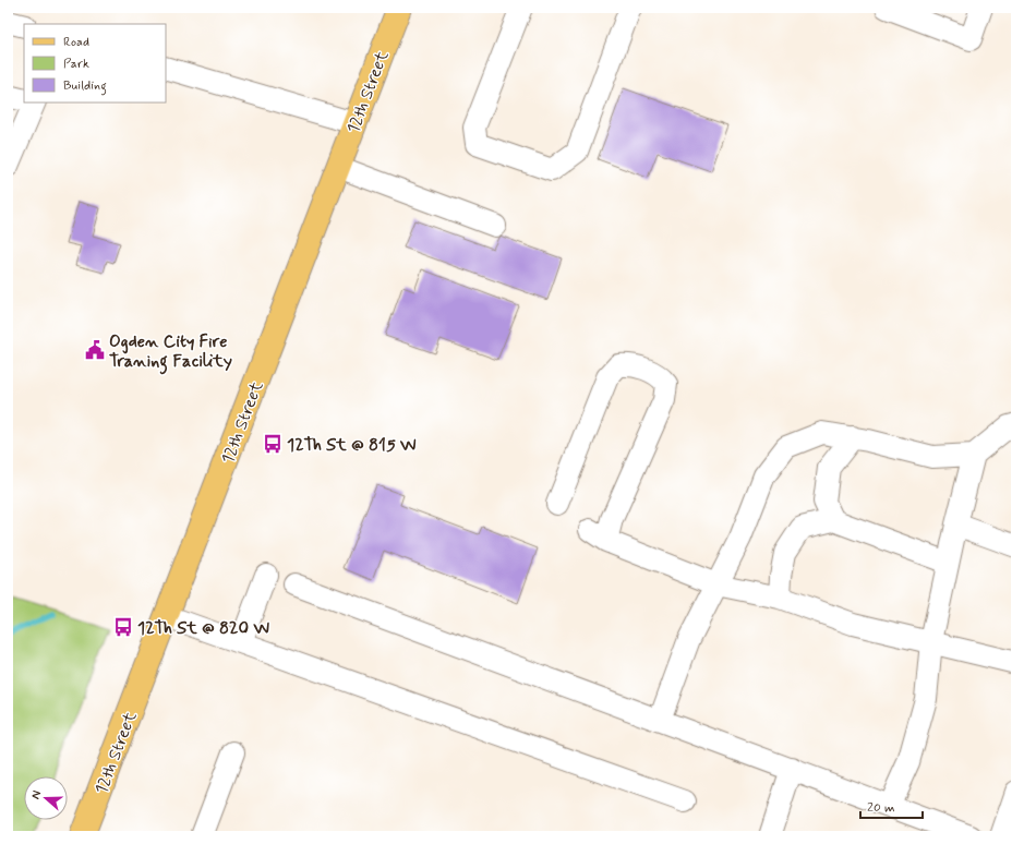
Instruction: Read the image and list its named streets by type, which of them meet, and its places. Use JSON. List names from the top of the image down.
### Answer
{
  "streets": {
    "main road": ["12th Street"]
  },
  "places": {
    "public building": ["Ogden City Fire Traning Facility"],
    "bus stop": ["12Th St @ 815 W", "12Th St @ 820 W"]
  },
  "legend": ["Road", "Park", "Building"],
  "scale_bar": "20 m",
  "north": "left"
}
